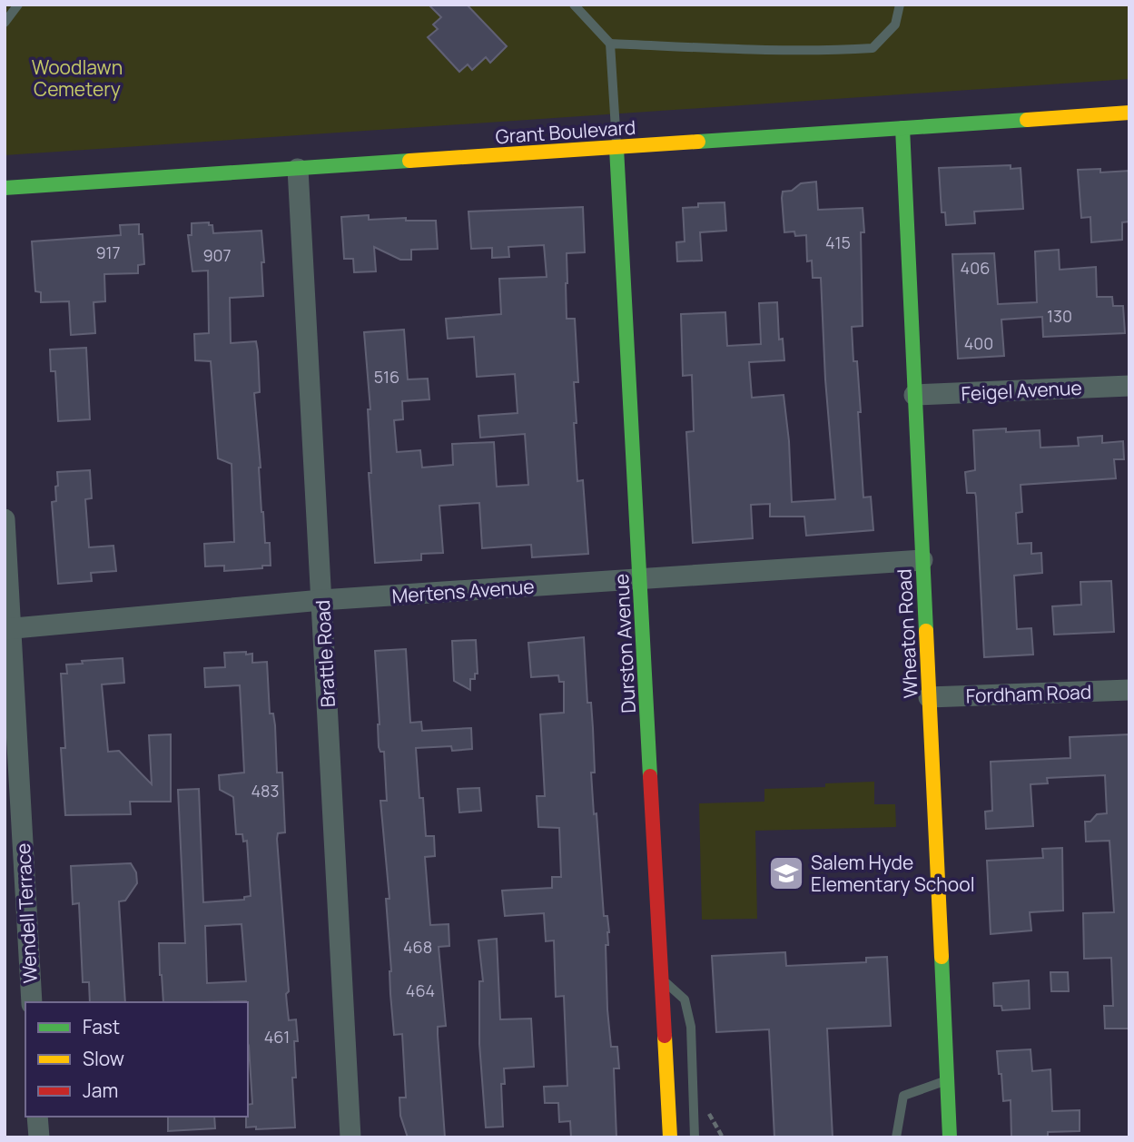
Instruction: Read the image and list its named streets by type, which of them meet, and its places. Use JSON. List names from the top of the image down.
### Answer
{
  "streets": {
    "street": [
      "Grant Boulevard",
      "Feigel Avenue",
      "Mertens Avenue",
      "Wheaton Road",
      "Durston Avenue",
      "Brattle Road",
      "Fordham Road",
      "Wendell Terrace"
    ]
  },
  "crossings": [
    ["Grant Boulevard", "Wheaton Road"],
    ["Grant Boulevard", "Durston Avenue"],
    ["Grant Boulevard", "Brattle Road"],
    ["Feigel Avenue", "Wheaton Road"],
    ["Mertens Avenue", "Wheaton Road"],
    ["Mertens Avenue", "Durston Avenue"],
    ["Mertens Avenue", "Brattle Road"],
    ["Mertens Avenue", "Wendell Terrace"],
    ["Wheaton Road", "Fordham Road"]
  ],
  "parks": ["Woodlawn Cemetery"],
  "places": {
    "school or university": ["Salem Hyde Elementary School"]
  },
  "house_numbers": [
    "415",
    "917",
    "907",
    "406",
    "130",
    "400",
    "516",
    "483",
    "468",
    "464",
    "461"
  ],
  "legend": ["Fast", "Slow", "Jam"]
}
